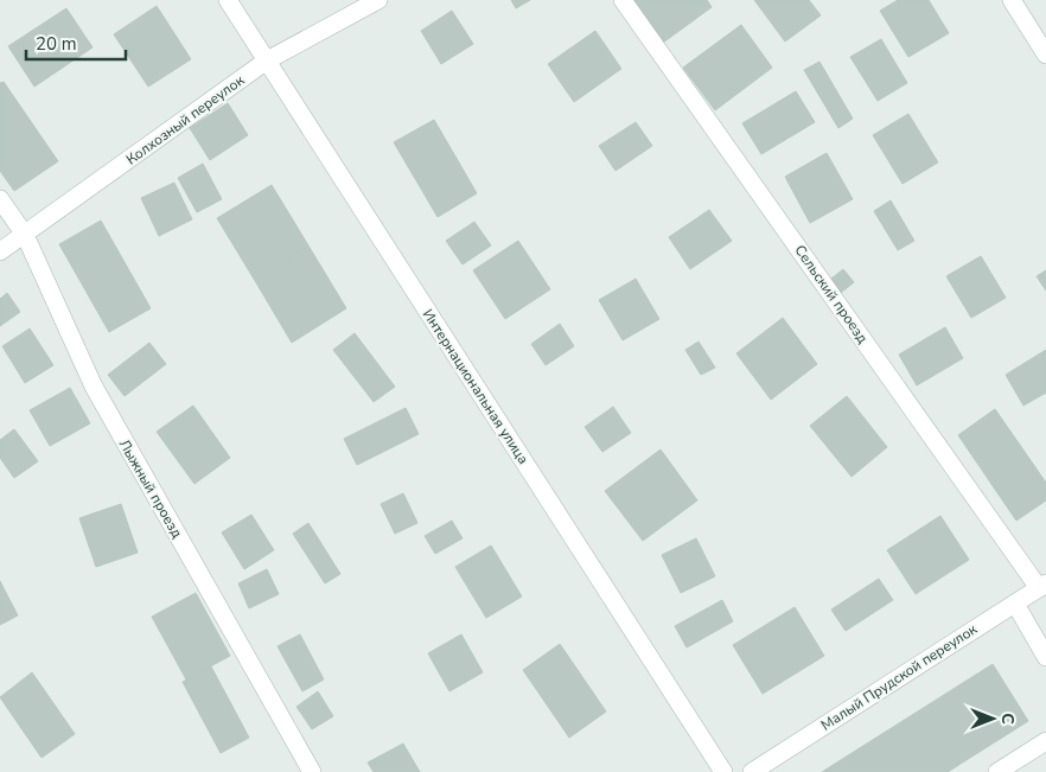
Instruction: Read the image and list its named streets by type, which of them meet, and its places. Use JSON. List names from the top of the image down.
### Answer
{
  "streets": {
    "street": [
      "Колхозный переулок",
      "Сельский проезд",
      "Интернациональная улица",
      "Лыжный проезд",
      "Малый Прудской переулок"
    ]
  },
  "crossings": [
    ["Колхозный переулок", "Интернациональная улица"],
    ["Колхозный переулок", "Лыжный проезд"],
    ["Сельский проезд", "Малый Прудской переулок"]
  ],
  "scale_bar": "20 m",
  "north": "right"
}
